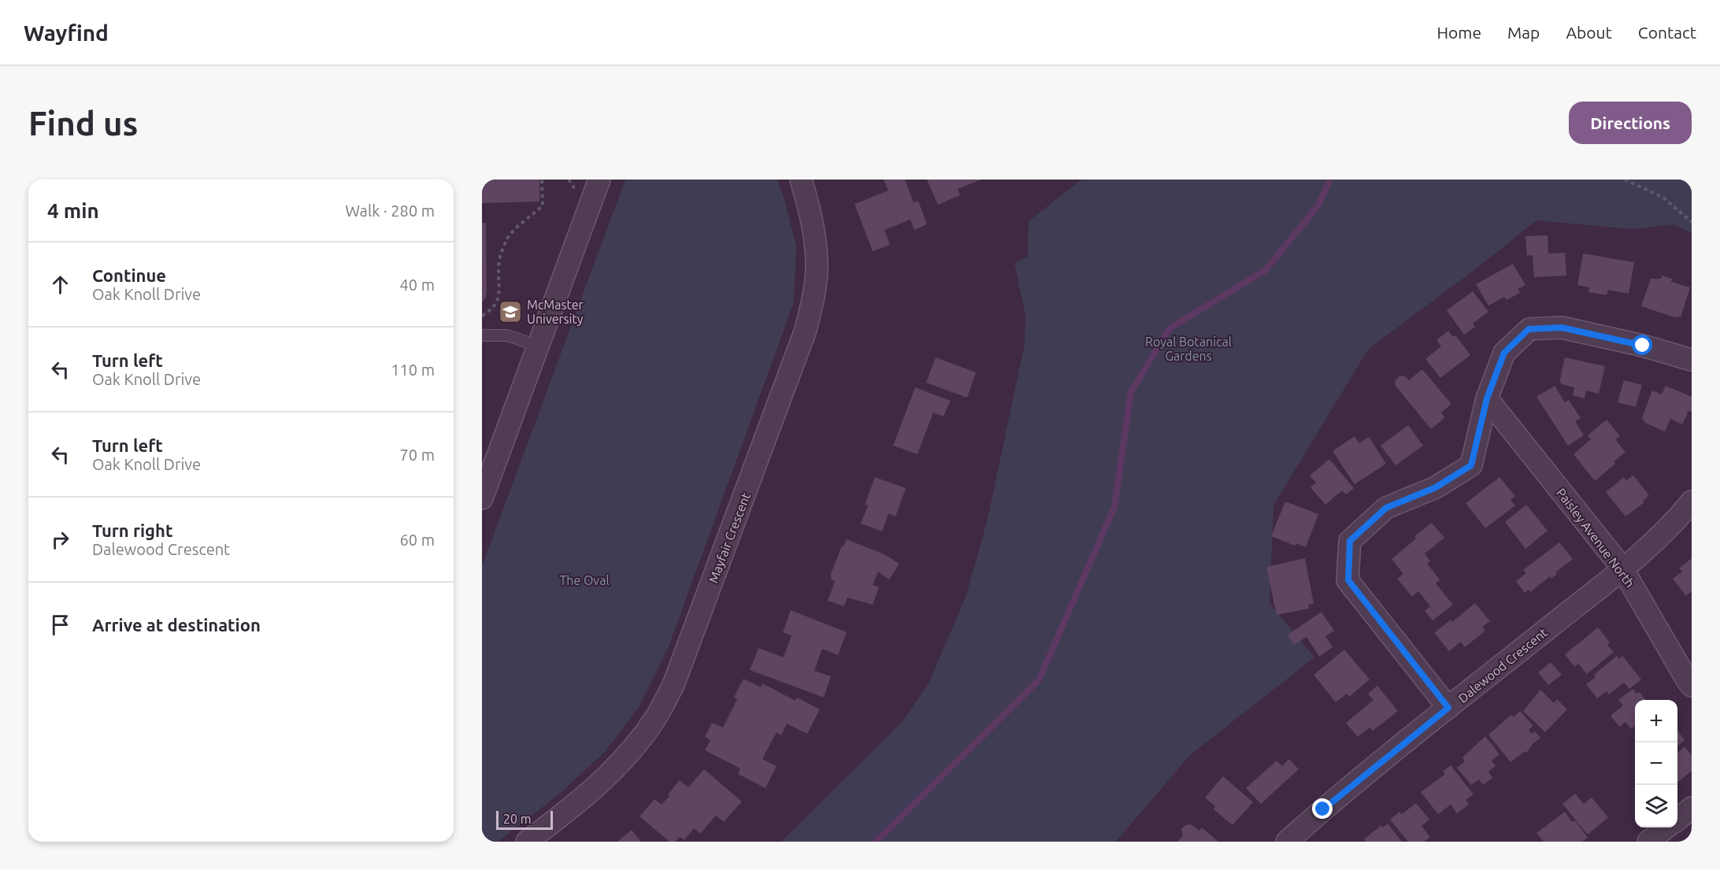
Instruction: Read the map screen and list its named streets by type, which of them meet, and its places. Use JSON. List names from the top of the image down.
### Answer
{
  "streets": {
    "street": ["Mayfair Crescent", "Paisley Avenue North", "Dalewood Crescent"]
  },
  "crossings": [
    ["Paisley Avenue North", "Dalewood Crescent"]
  ],
  "parks": ["Royal Botanical Gardens", "The Oval"],
  "places": {
    "school or university": ["McMaster University"]
  },
  "scale_bar": "20 m",
  "page": {
    "header": "Wayfind",
    "nav": [
      "Home",
      "Map",
      "About",
      "Contact"
    ],
    "buttons": "Directions",
    "title": "Find us",
    "heading": ["4 min", "Walk · 280 m"],
    "list": [
      ["Continue", "Oak Knoll Drive", "40 m"],
      ["Turn left", "Oak Knoll Drive", "110 m"],
      ["Turn left", "Oak Knoll Drive", "70 m"],
      ["Turn right", "Dalewood Crescent", "60 m"],
      "Arrive at destination"
    ],
    "map_buttons": ["+", "−"],
    "scale": "20 m"
  }
}
